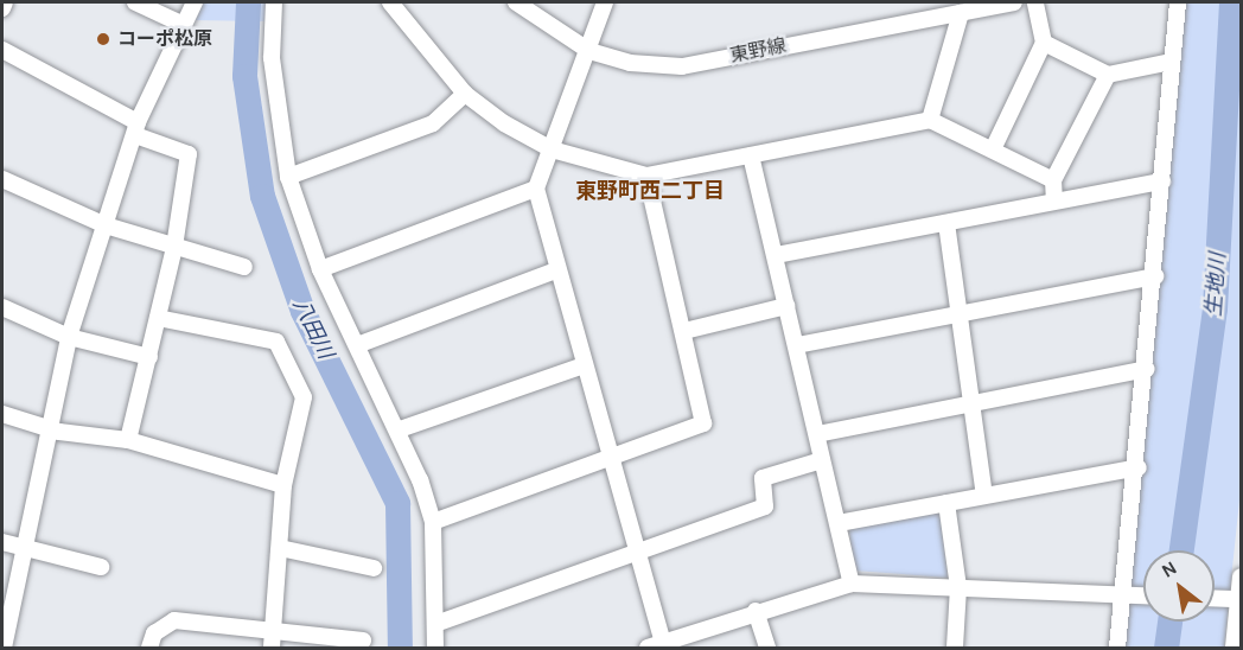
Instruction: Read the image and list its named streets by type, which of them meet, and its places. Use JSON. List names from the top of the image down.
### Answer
{
  "streets": {
    "street": ["東野線"]
  },
  "districts": ["東野町西二丁目"],
  "water": ["生地川", "八田川"],
  "places": ["コーポ松原"],
  "north": "top left"
}
